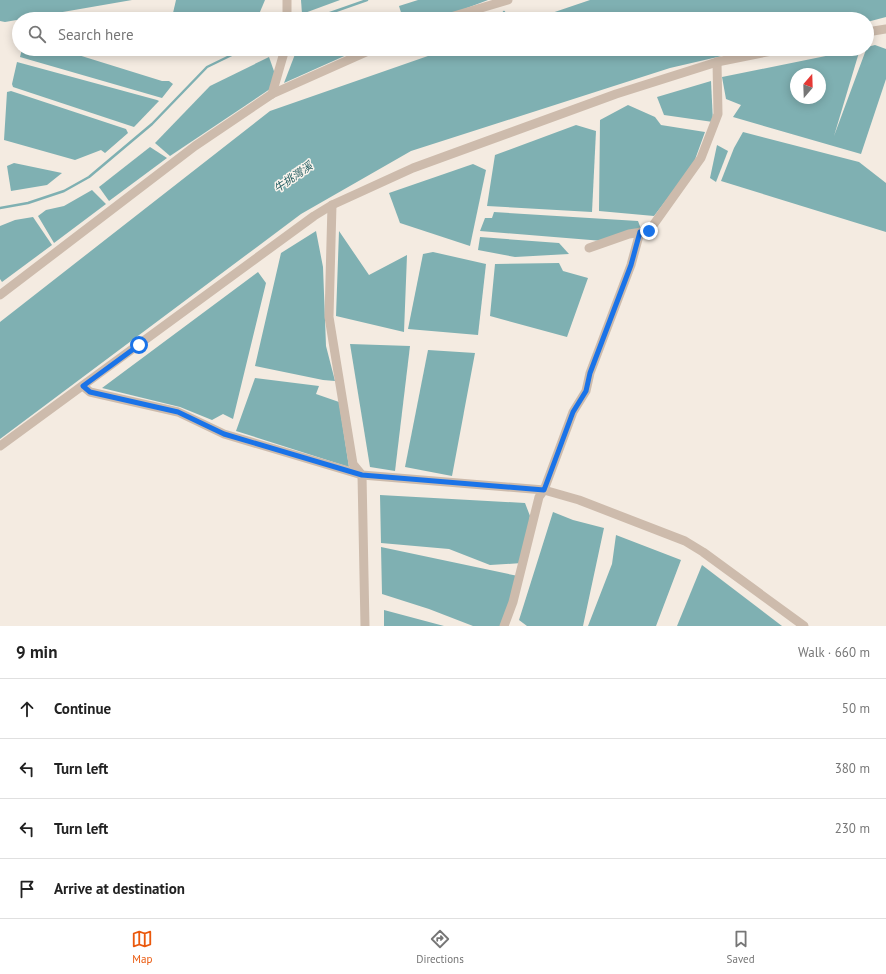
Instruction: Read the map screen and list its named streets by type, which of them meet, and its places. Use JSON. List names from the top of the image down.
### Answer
{
  "water": ["牛挑灣溪"],
  "north": "top",
  "page": {
    "search": "Search here",
    "heading": ["9 min", "Walk · 660 m"],
    "list": [
      ["Continue", "50 m"],
      ["Turn left", "380 m"],
      ["Turn left", "230 m"],
      "Arrive at destination"
    ],
    "nav": ["Map", "Directions", "Saved"]
  }
}
